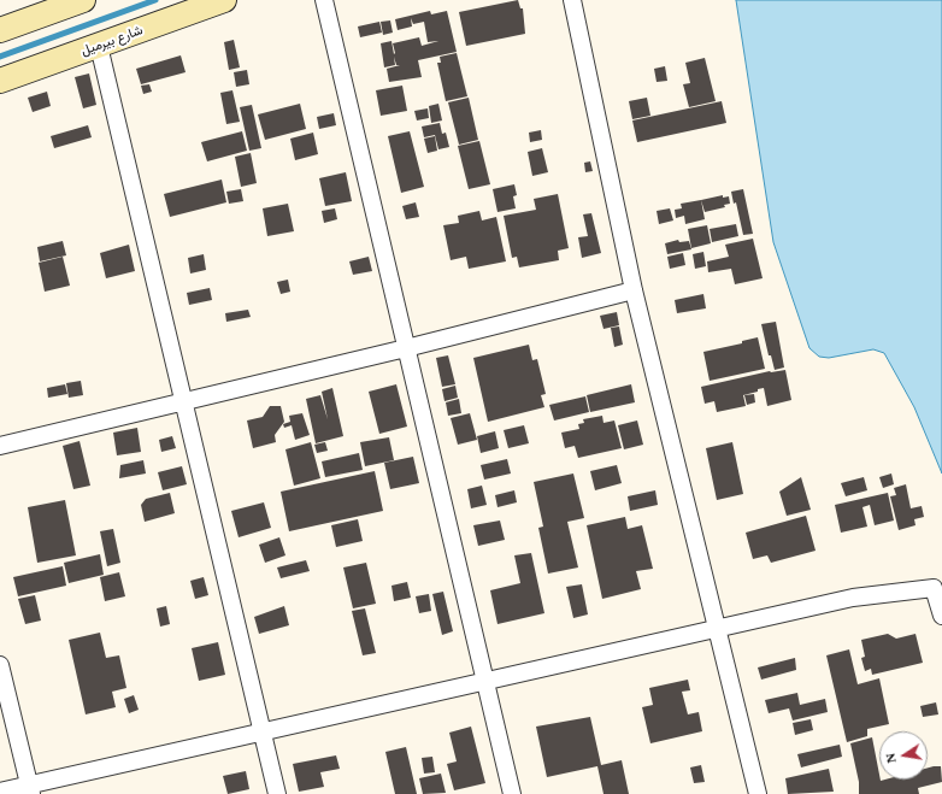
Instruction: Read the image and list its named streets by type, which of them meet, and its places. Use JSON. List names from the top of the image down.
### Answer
{
  "streets": {
    "street": ["شارع بيرميل"]
  },
  "north": "left"
}
